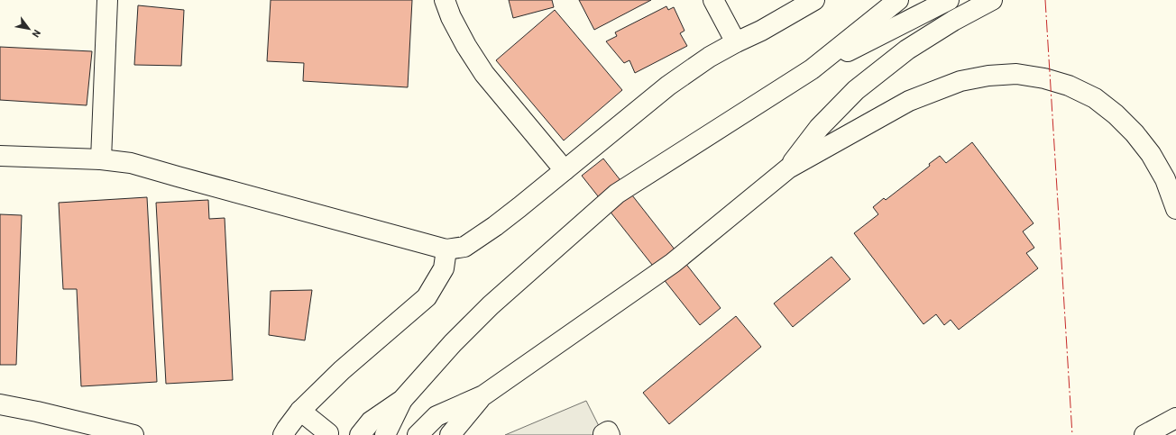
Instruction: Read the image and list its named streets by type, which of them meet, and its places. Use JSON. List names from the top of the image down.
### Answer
{
  "north": "bottom right"
}
